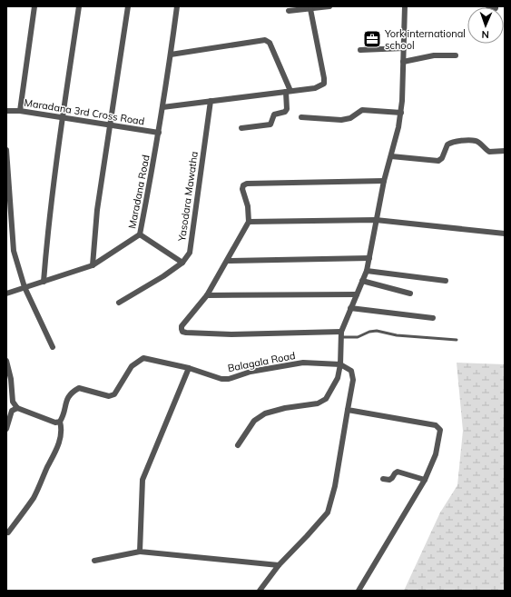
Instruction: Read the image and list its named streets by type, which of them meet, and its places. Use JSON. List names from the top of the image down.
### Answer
{
  "streets": {
    "street": [
      "Maradana 3rd Cross Road",
      "Maradana Road",
      "Yasodara Mawatha",
      "Balagala Road"
    ]
  },
  "crossings": [
    ["Maradana 3rd Cross Road", "Maradana Road"],
    ["Maradana Road", "Yasodara Mawatha"]
  ],
  "places": {
    "office": ["York international school"]
  },
  "north": "bottom"
}
